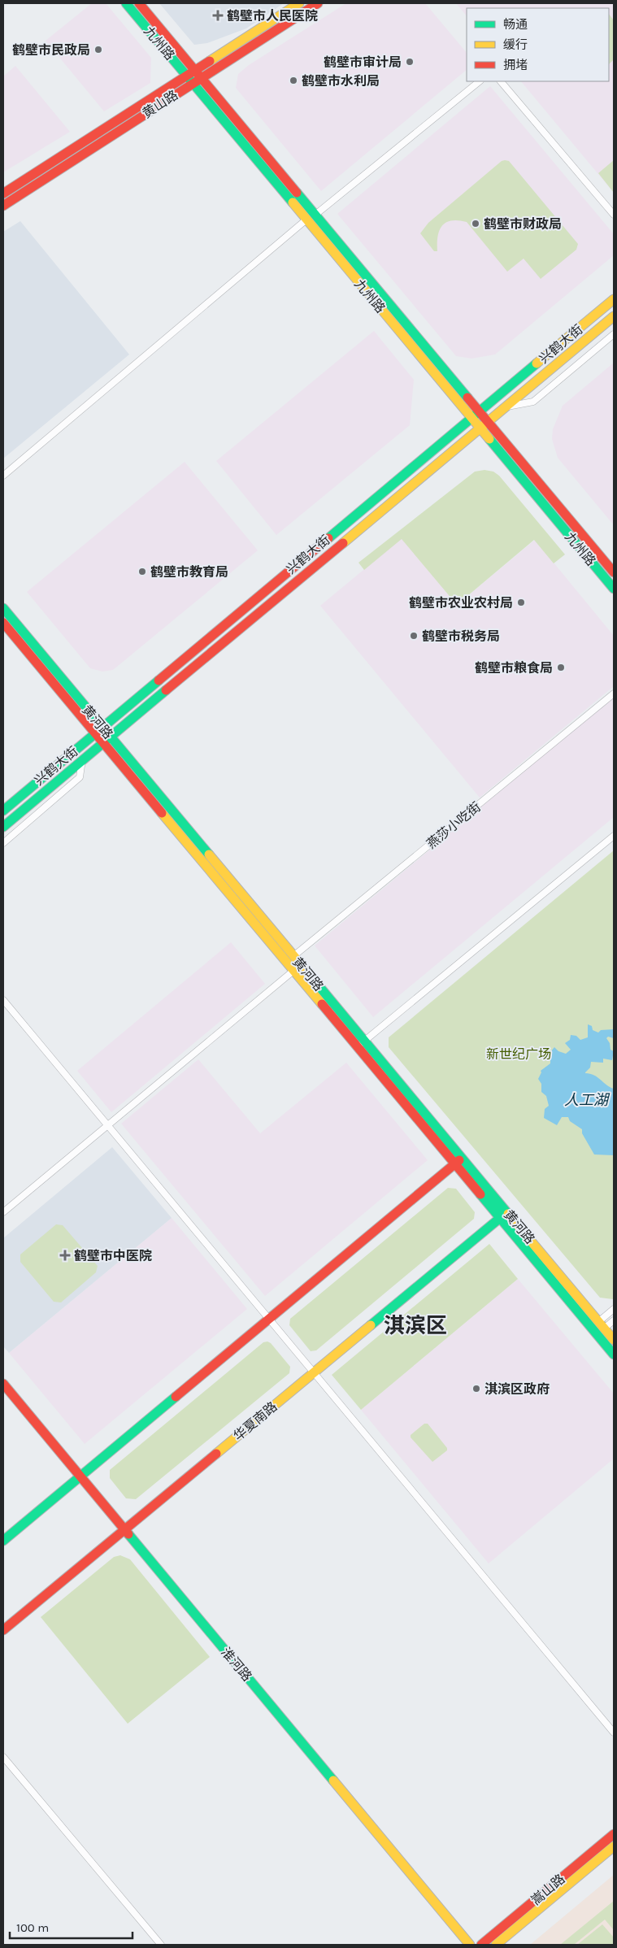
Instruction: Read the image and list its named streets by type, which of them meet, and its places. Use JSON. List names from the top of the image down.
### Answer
{
  "streets": {
    "street": [
      "九州路",
      "黄山路",
      "兴鹤大街",
      "黄河路",
      "燕莎小吃街",
      "华夏南路",
      "淮河路",
      "嵩山路"
    ]
  },
  "crossings": [
    ["九州路", "黄山路"],
    ["九州路", "兴鹤大街"],
    ["兴鹤大街", "黄河路"],
    ["黄河路", "燕莎小吃街"],
    ["黄河路", "华夏南路"],
    ["华夏南路", "淮河路"]
  ],
  "districts": ["淇滨区"],
  "water": ["人工湖"],
  "parks": ["新世纪广场"],
  "places": {
    "health": ["鹤壁市人民医院", "鹤壁市中医院"],
    "other": [
      "鹤壁市民政局",
      "鹤壁市审计局",
      "鹤壁市水利局",
      "鹤壁市财政局",
      "鹤壁市教育局",
      "鹤壁市农业农村局",
      "鹤壁市税务局",
      "鹤壁市粮食局",
      "淇滨区政府"
    ]
  },
  "legend": ["畅通", "缓行", "拥堵"],
  "scale_bar": "100 m"
}
